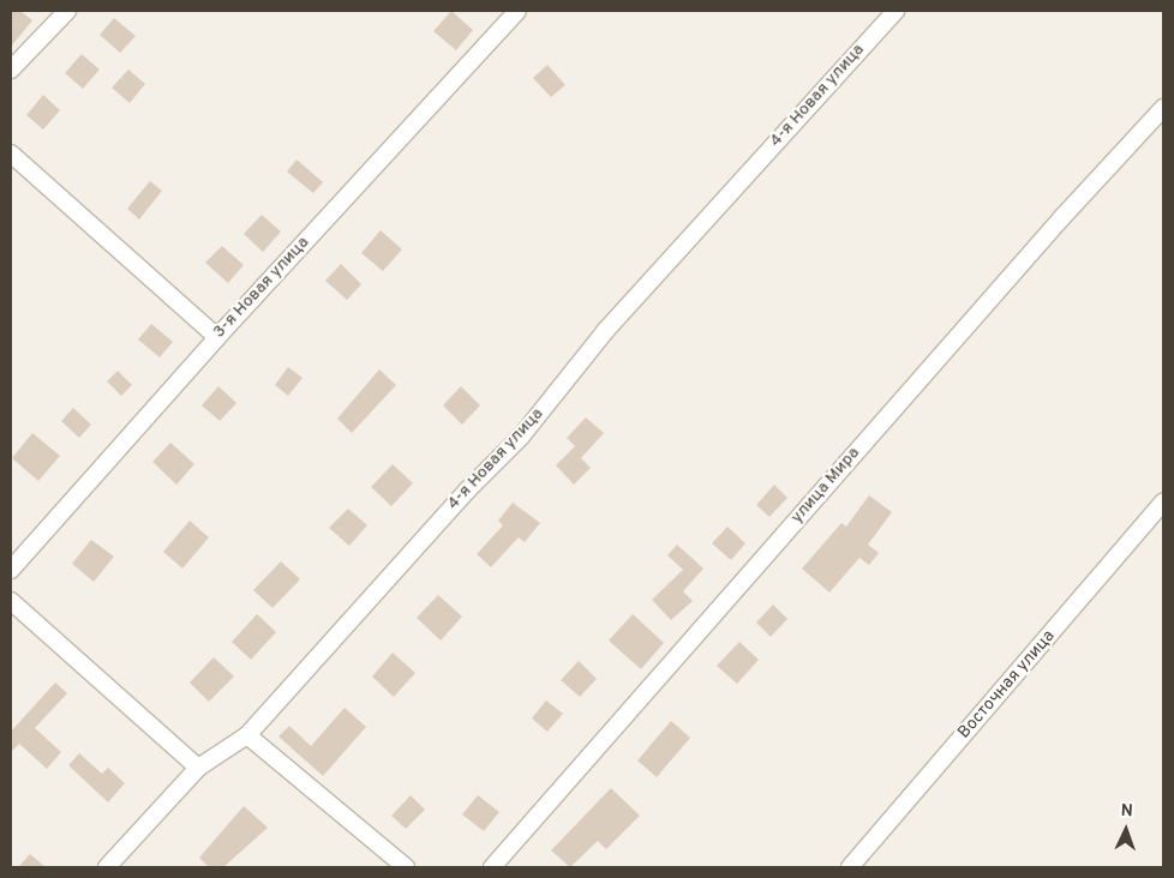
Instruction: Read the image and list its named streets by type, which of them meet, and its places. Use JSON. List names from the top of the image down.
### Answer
{
  "streets": {
    "street": [
      "4-я Новая улица",
      "3-я Новая улица",
      "улица Мира",
      "Восточная улица"
    ]
  },
  "north": "top"
}
